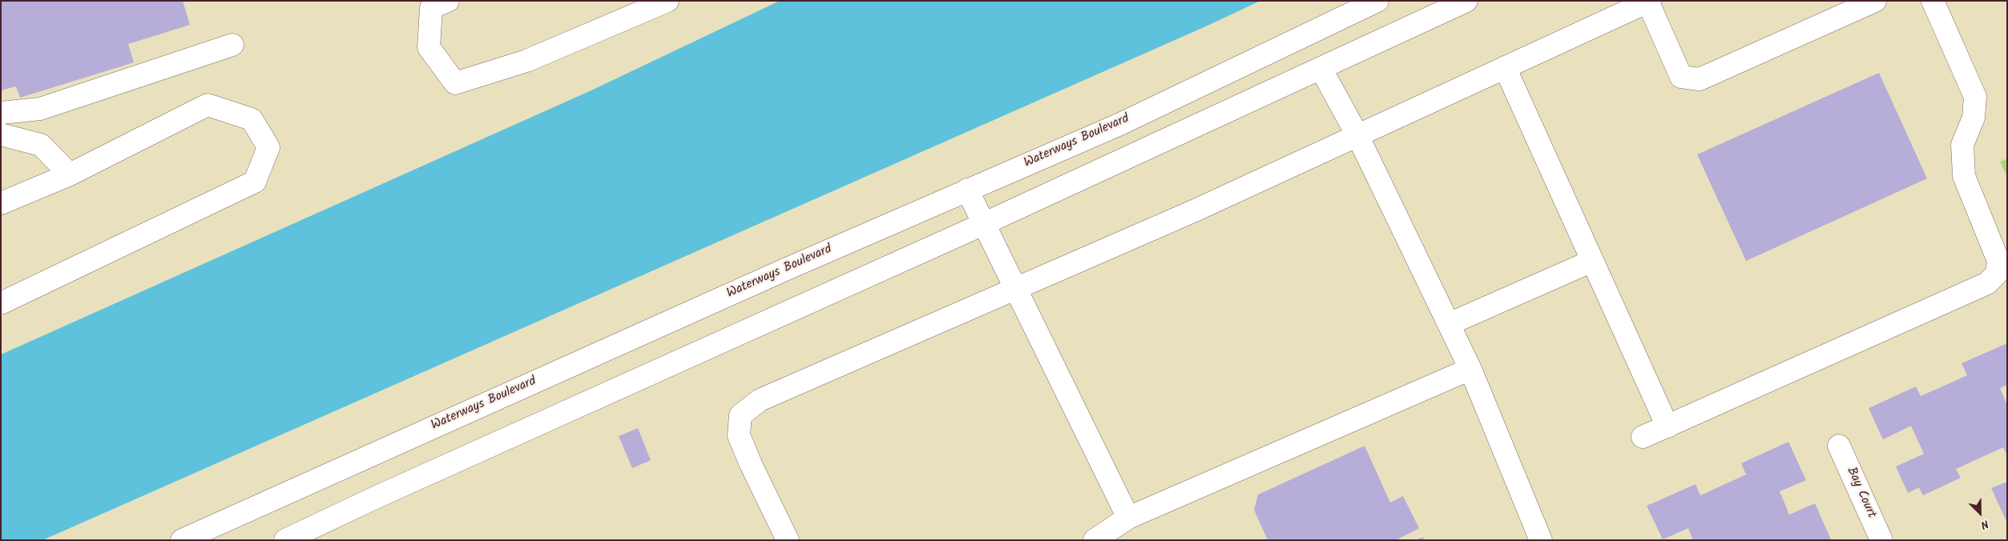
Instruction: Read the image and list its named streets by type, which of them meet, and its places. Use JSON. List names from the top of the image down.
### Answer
{
  "streets": {
    "street": ["Waterways Boulevard", "Bay Court"]
  },
  "north": "bottom right"
}
